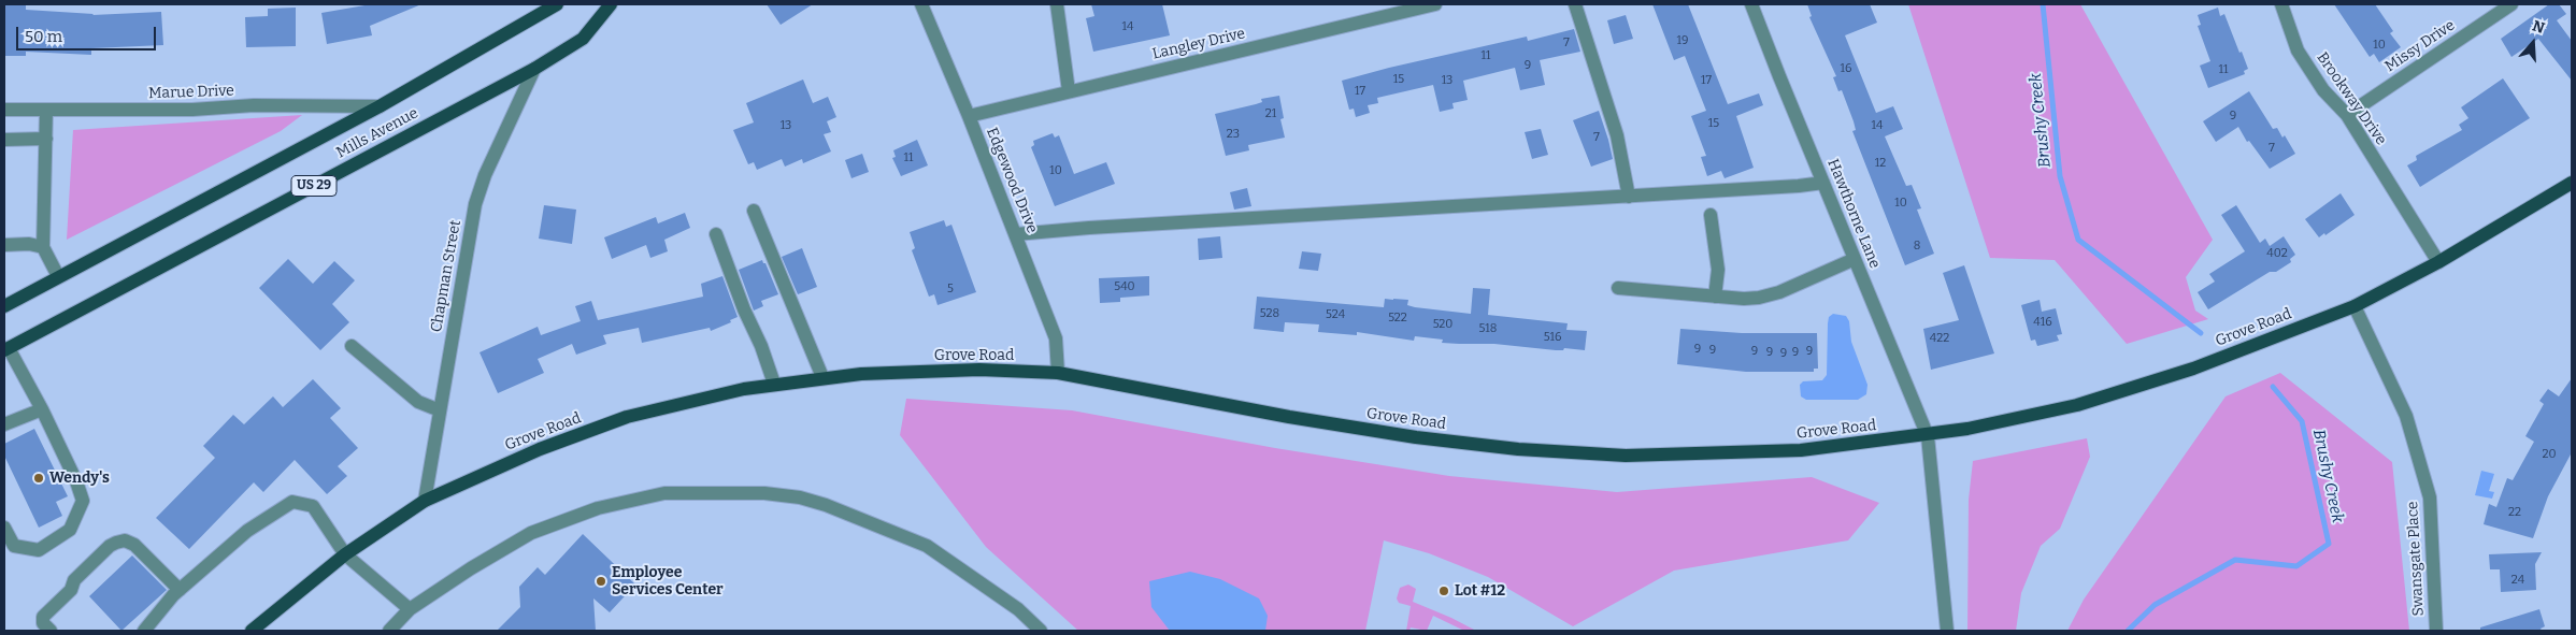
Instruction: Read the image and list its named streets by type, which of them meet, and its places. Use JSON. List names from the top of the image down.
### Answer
{
  "streets": {
    "main road": ["Mills Avenue", "US 29", "Grove Road"],
    "street": [
      "Langley Drive",
      "Missy Drive",
      "Marue Drive",
      "Brookway Drive",
      "Edgewood Drive",
      "Hawthorne Lane",
      "Chapman Street",
      "Swansgate Place"
    ]
  },
  "crossings": [
    ["Langley Drive", "Edgewood Drive"],
    ["Missy Drive", "Brookway Drive"],
    ["Marue Drive", "Mills Avenue"],
    ["Brookway Drive", "Grove Road"],
    ["Mills Avenue", "Chapman Street"],
    ["Edgewood Drive", "Grove Road"],
    ["Hawthorne Lane", "Grove Road"],
    ["Chapman Street", "Grove Road"],
    ["Grove Road", "Swansgate Place"]
  ],
  "water": ["Brushy Creek"],
  "places": ["Wendy's", "Employee Services Center", "Lot #12"],
  "house_numbers": [
    "14",
    "19",
    "7",
    "10",
    "11",
    "9",
    "16",
    "11",
    "15",
    "13",
    "17",
    "17",
    "21",
    "9",
    "15",
    "13",
    "14",
    "23",
    "7",
    "7",
    "11",
    "12",
    "10",
    "10",
    "8",
    "402",
    "540",
    "5",
    "528",
    "524",
    "522",
    "416",
    "520",
    "518",
    "516",
    "422",
    "9",
    "9",
    "9",
    "9",
    "9",
    "9",
    "9",
    "20",
    "22",
    "24"
  ],
  "scale_bar": "50 m",
  "north": "top"
}
